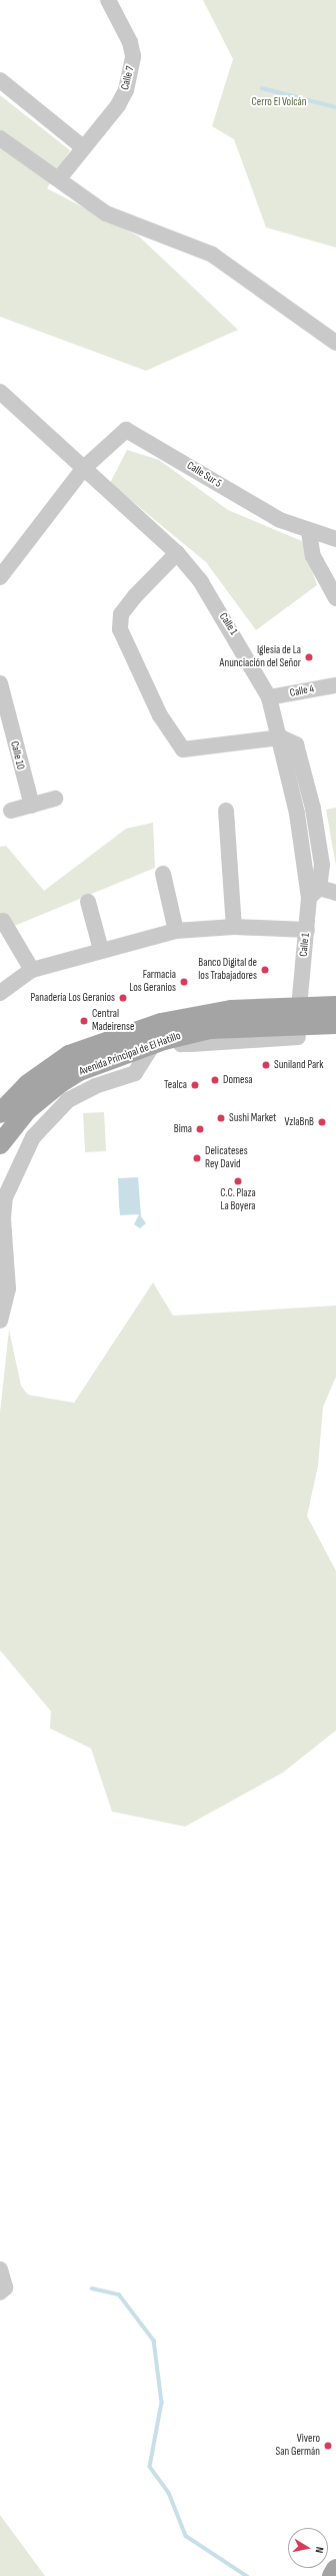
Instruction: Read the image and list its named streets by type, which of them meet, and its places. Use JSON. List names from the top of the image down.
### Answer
{
  "streets": {
    "main road": ["Avenida Principal de El Hatillo"],
    "street": [
      "Calle 7",
      "Calle Sur 5",
      "Calle 1",
      "Calle 4",
      "Calle 10"
    ]
  },
  "crossings": [
    ["Calle Sur 5", "Calle 1"],
    ["Calle 1", "Calle 4"],
    ["Calle 1", "Avenida Principal de El Hatillo"]
  ],
  "parks": ["Cerro El Volcán"],
  "places": [
    "Iglesia de La Anunciación del Señor",
    "Banco Digital de los Trabajadores",
    "Farmacia Los Geranios",
    "Panadería Los Geranios",
    "Central Madeirense",
    "Suniland Park",
    "Domesa",
    "Tealca",
    "Sushi Market",
    "VzlaBnB",
    "Bima",
    "Delicateses Rey David",
    "C.C. Plaza La Boyera",
    "Vivero San Germán"
  ],
  "north": "right"
}
